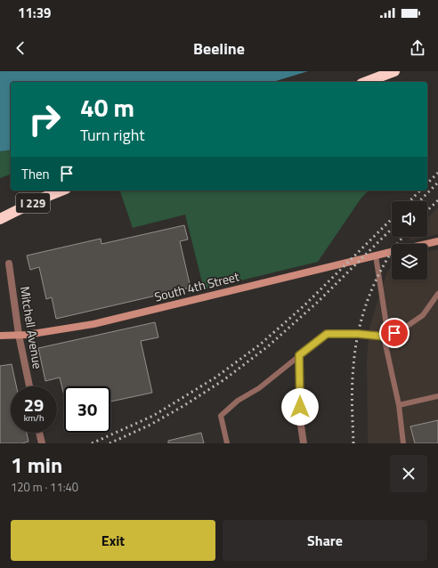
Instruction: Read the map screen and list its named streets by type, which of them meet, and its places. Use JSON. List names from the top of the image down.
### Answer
{
  "streets": {
    "highway": ["I 229"],
    "main road": ["South 4th Street"],
    "street": ["Mitchell Avenue"]
  },
  "crossings": [
    ["South 4th Street", "Mitchell Avenue"]
  ],
  "page": {
    "status": "11:39",
    "header": "Beeline",
    "turn": ["40 m", "Turn right"],
    "then": "Then",
    "speed": "29 km/h",
    "limit": "30",
    "heading": ["1 min", "120 m · 11:40"],
    "buttons": ["Exit", "Share"]
  }
}
